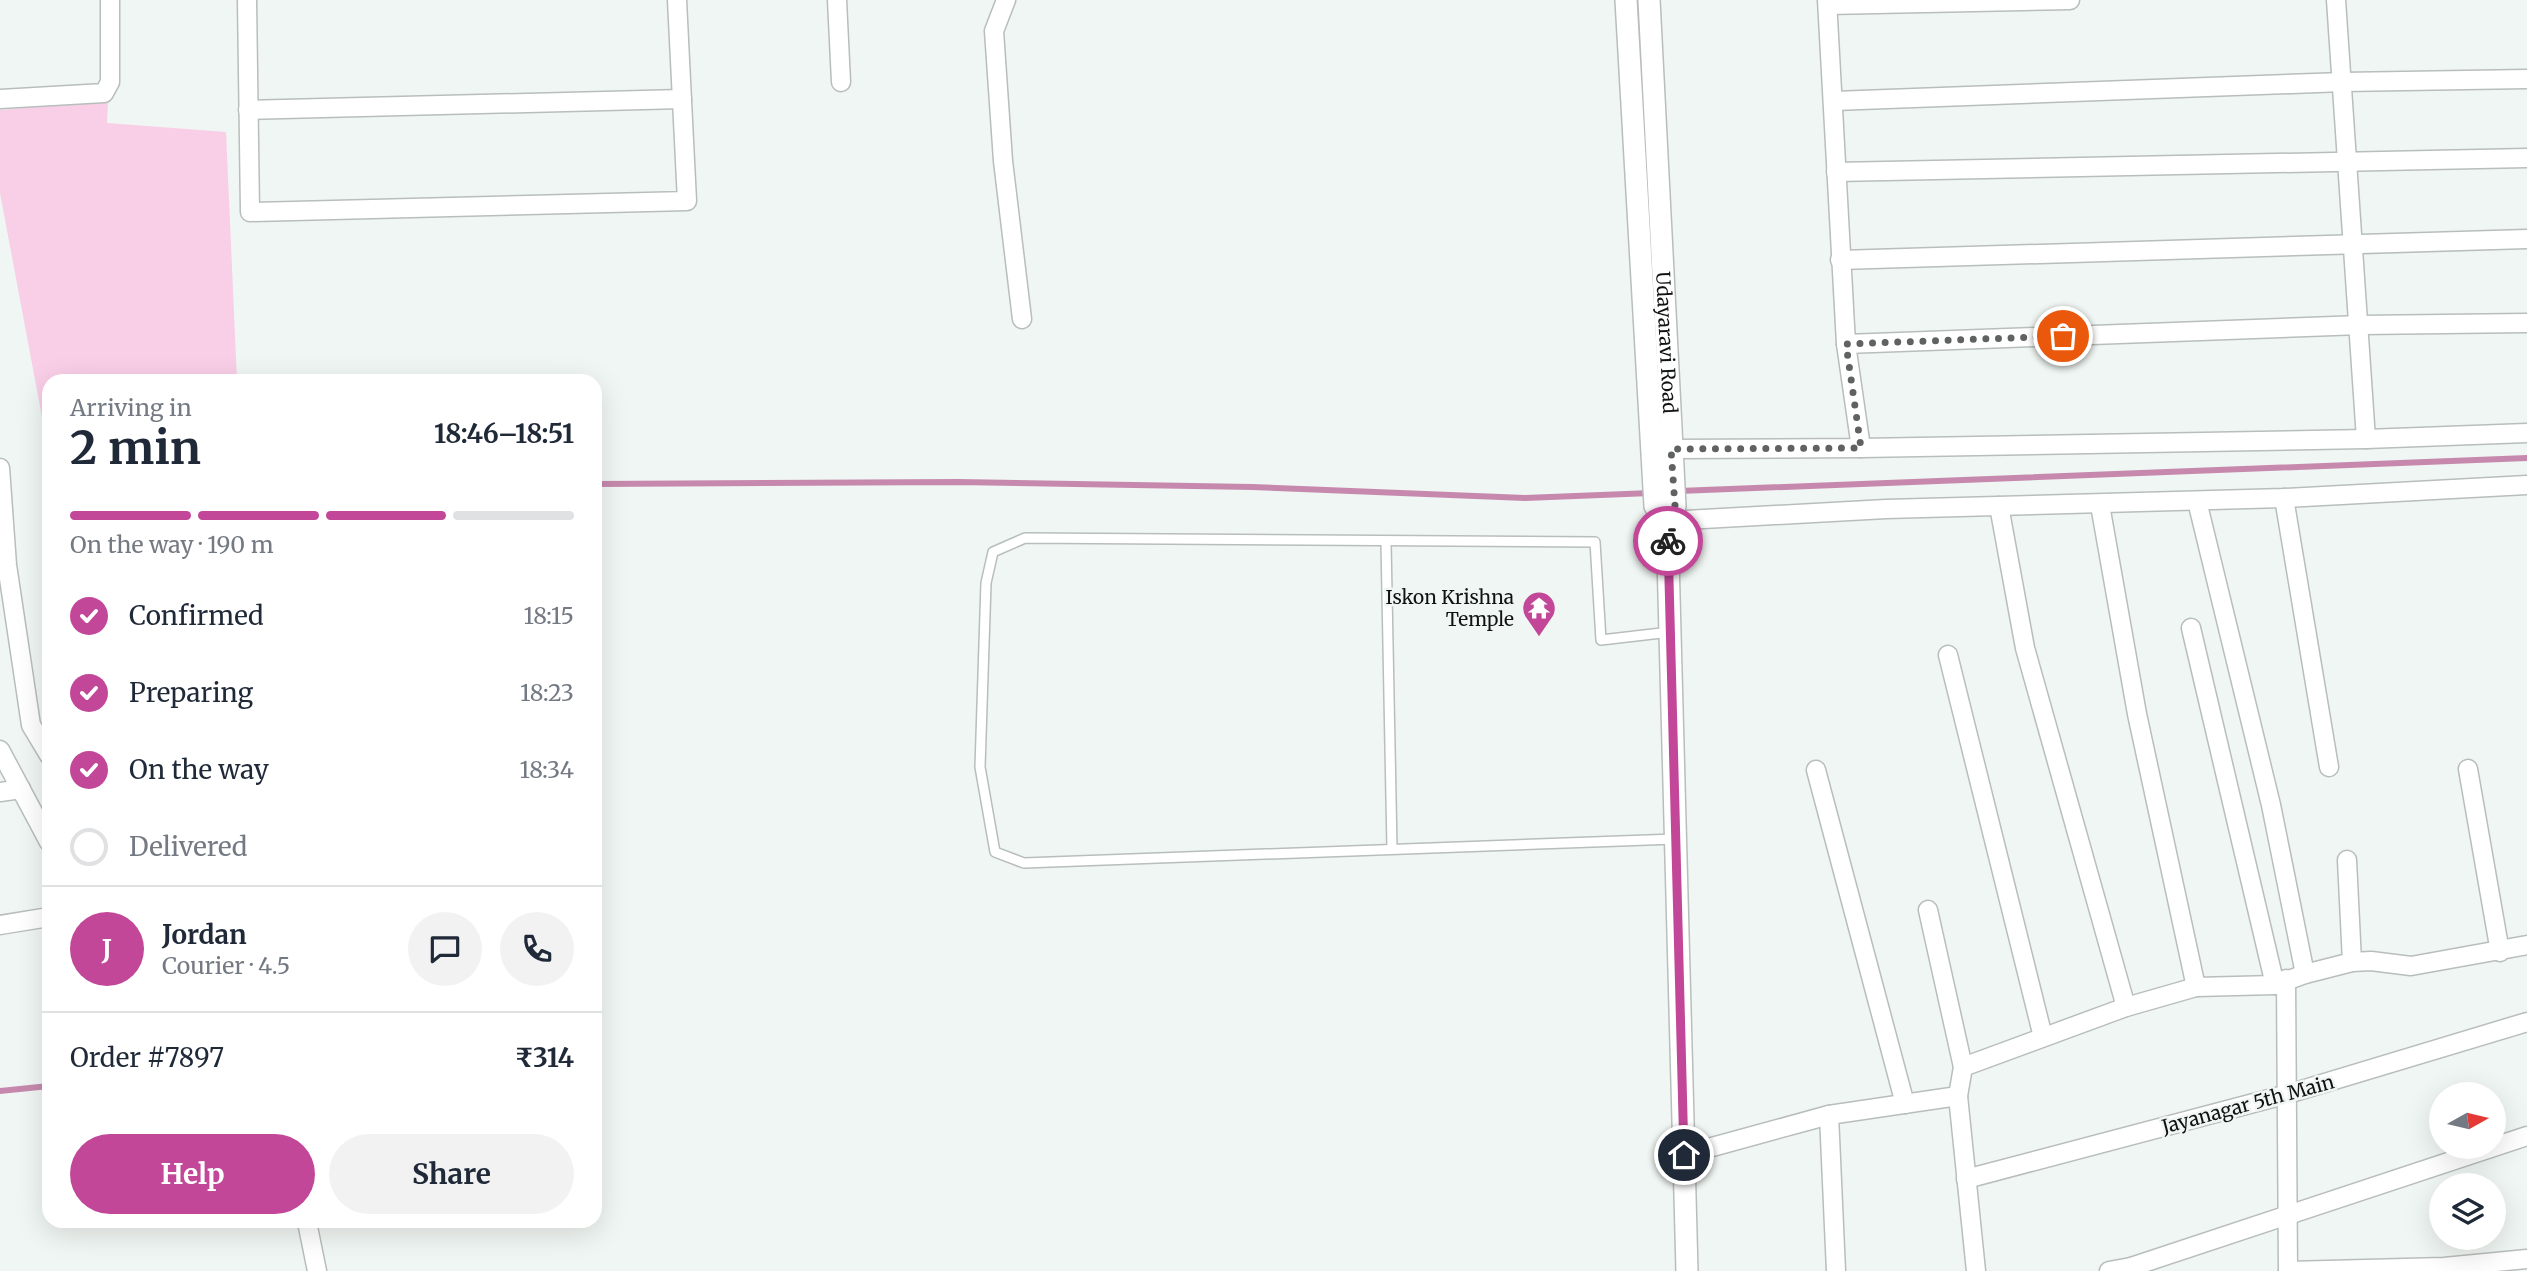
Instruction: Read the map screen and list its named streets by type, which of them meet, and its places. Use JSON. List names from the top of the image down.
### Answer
{
  "streets": {
    "street": ["Udayaravi Road", "Jayanagar 5th Main"]
  },
  "places": {
    "temple": ["Iskon Krishna Temple"]
  },
  "north": "right",
  "page": {
    "heading": ["2 min", "Arriving in", "18:46–18:51"],
    "panel": [
      "Jordan",
      "Courier · 4.5",
      "Order #7897",
      "₹314"
    ],
    "bar": "On the way · 190 m",
    "list": [
      ["Confirmed", "18:15"],
      ["Preparing", "18:23"],
      ["On the way", "18:34"],
      "Delivered"
    ],
    "round": "J",
    "buttons": ["Help", "Share"]
  }
}
